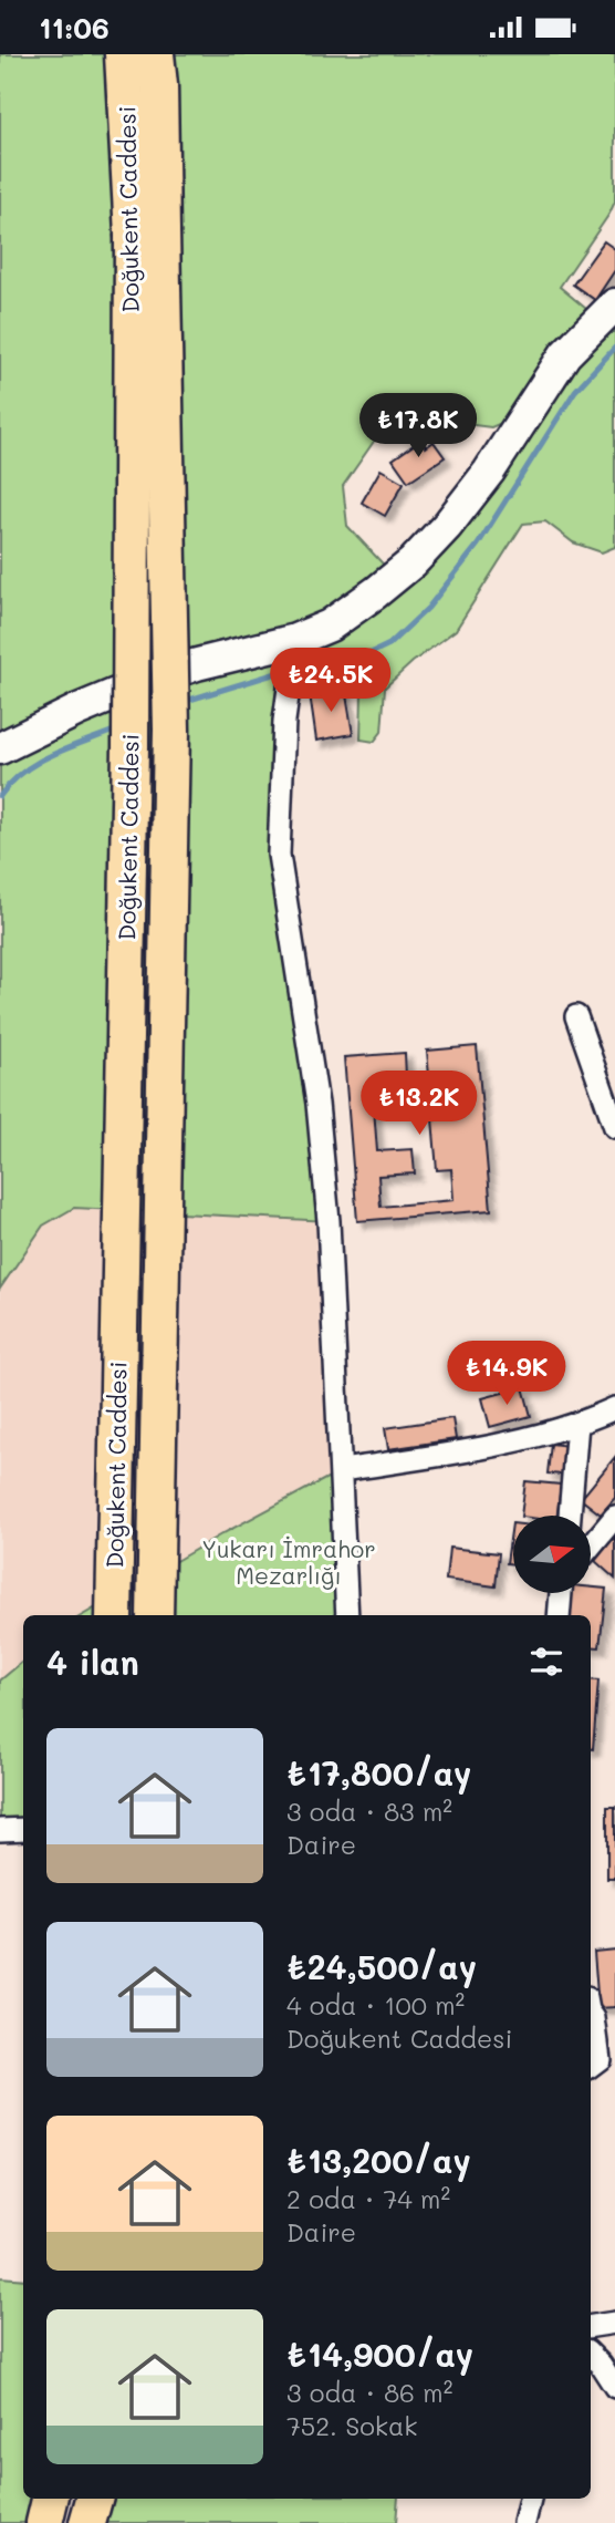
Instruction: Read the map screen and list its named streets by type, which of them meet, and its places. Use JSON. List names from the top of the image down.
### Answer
{
  "streets": {
    "main road": ["Doğukent Caddesi"]
  },
  "parks": ["Yukarı İmrahor Mezarlığı"],
  "north": "right",
  "page": {
    "status": "11:06",
    "price": [
      "₺17.8K",
      "₺24.5K",
      "₺13.2K",
      "₺14.9K"
    ],
    "heading": "4 ilan",
    "list": [
      {
        "name": "₺17,800/ay",
        "note": "3 oda · 83 m² · Daire"
      },
      {
        "name": "₺24,500/ay",
        "note": "4 oda · 100 m² · Doğukent Caddesi"
      },
      {
        "name": "₺13,200/ay",
        "note": "2 oda · 74 m² · Daire"
      },
      {
        "name": "₺14,900/ay",
        "note": "3 oda · 86 m² · 752. Sokak"
      }
    ]
  }
}
